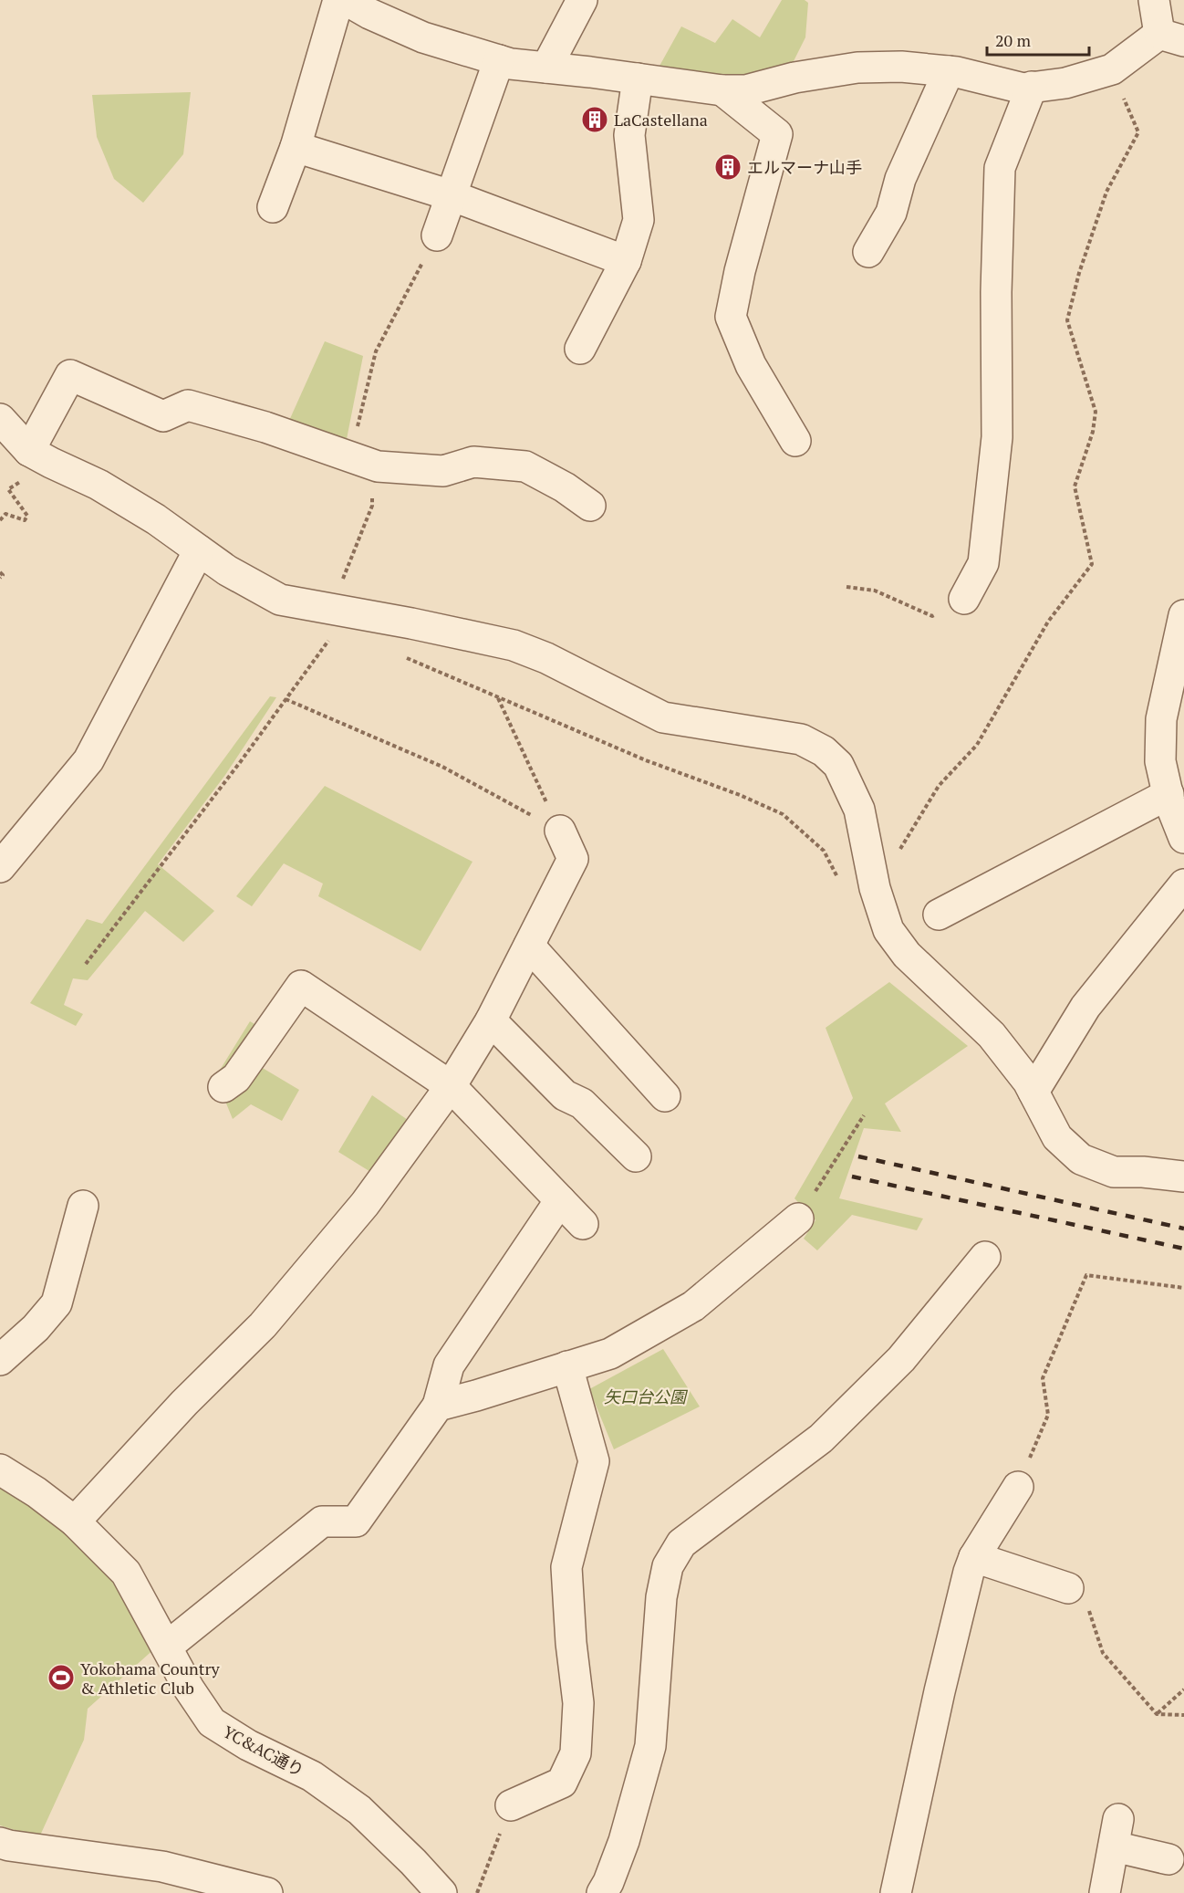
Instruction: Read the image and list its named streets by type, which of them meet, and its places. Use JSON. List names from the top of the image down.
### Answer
{
  "streets": {
    "street": ["YC&AC通り"]
  },
  "parks": ["矢口台公園"],
  "places": {
    "building": ["LaCastellana", "エルマーナ山手"],
    "sports": ["Yokohama Country & Athletic Club"]
  },
  "scale_bar": "20 m"
}
